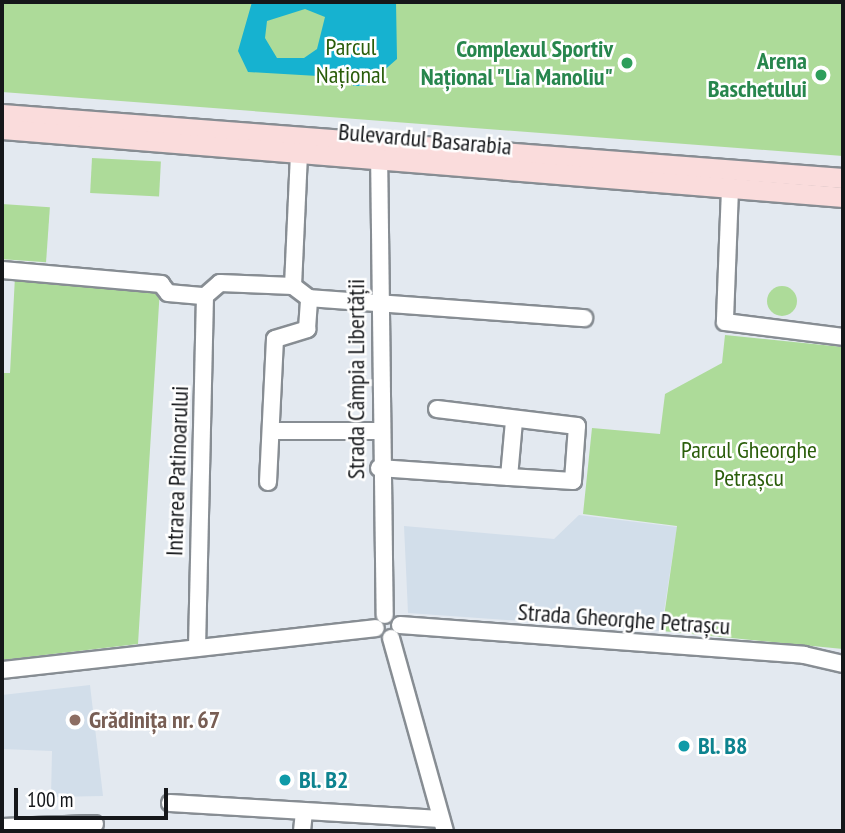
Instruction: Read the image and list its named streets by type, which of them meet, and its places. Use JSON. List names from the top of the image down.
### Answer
{
  "streets": {
    "main road": ["Bulevardul Basarabia"],
    "street": ["Strada Câmpia Libertății", "Intrarea Patinoarului", "Strada Gheorghe Petrașcu"]
  },
  "crossings": [
    ["Bulevardul Basarabia", "Strada Câmpia Libertății"]
  ],
  "parks": ["Parcul Național", "Parcul Gheorghe Petrașcu"],
  "places": [
    "Complexul Sportiv Național \"Lia Manoliu\"",
    "Arena Baschetului",
    "Grădinița nr. 67",
    "Bl. B8",
    "Bl. B2"
  ],
  "scale_bar": "100 m"
}
